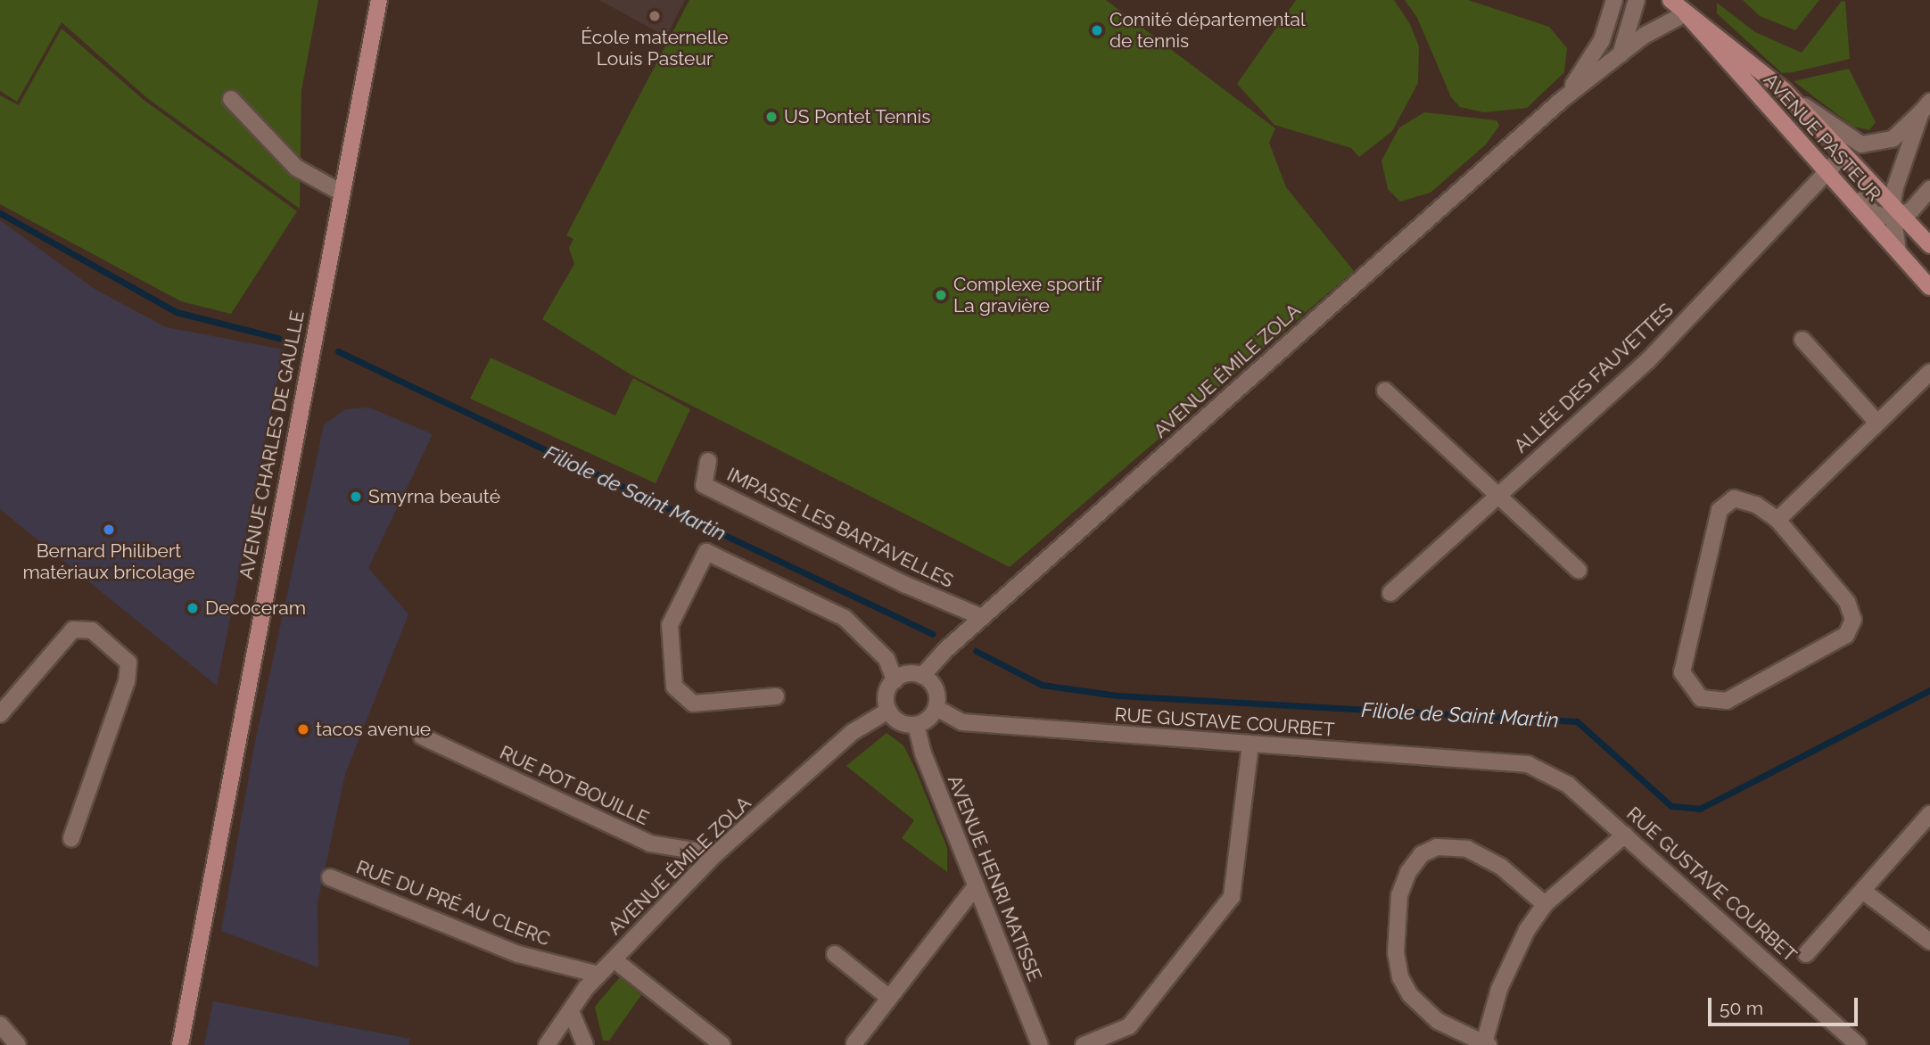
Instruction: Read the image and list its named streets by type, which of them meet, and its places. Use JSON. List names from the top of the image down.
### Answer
{
  "streets": {
    "main road": ["AVENUE PASTEUR", "AVENUE CHARLES DE GAULLE"],
    "street": [
      "AVENUE ÉMILE ZOLA",
      "ALLÉE DES FAUVETTES",
      "IMPASSE LES BARTAVELLES",
      "RUE GUSTAVE COURBET",
      "RUE POT BOUILLE",
      "AVENUE HENRI MATISSE",
      "RUE DU PRÉ AU CLERC"
    ]
  },
  "crossings": [
    ["AVENUE PASTEUR", "AVENUE ÉMILE ZOLA"],
    ["AVENUE PASTEUR", "ALLÉE DES FAUVETTES"],
    ["AVENUE ÉMILE ZOLA", "IMPASSE LES BARTAVELLES"],
    ["AVENUE ÉMILE ZOLA", "RUE GUSTAVE COURBET"],
    ["AVENUE ÉMILE ZOLA", "RUE POT BOUILLE"],
    ["AVENUE ÉMILE ZOLA", "AVENUE HENRI MATISSE"],
    ["AVENUE ÉMILE ZOLA", "RUE DU PRÉ AU CLERC"],
    ["RUE GUSTAVE COURBET", "AVENUE HENRI MATISSE"]
  ],
  "water": ["Filiole de Saint Martin"],
  "places": [
    "École maternelle Louis Pasteur",
    "Comité départemental de tennis",
    "US Pontet Tennis",
    "Complexe sportif La gravière",
    "Smyrna beauté",
    "Bernard Philibert matériaux bricolage",
    "Decoceram",
    "tacos avenue"
  ],
  "scale_bar": "50 m"
}
